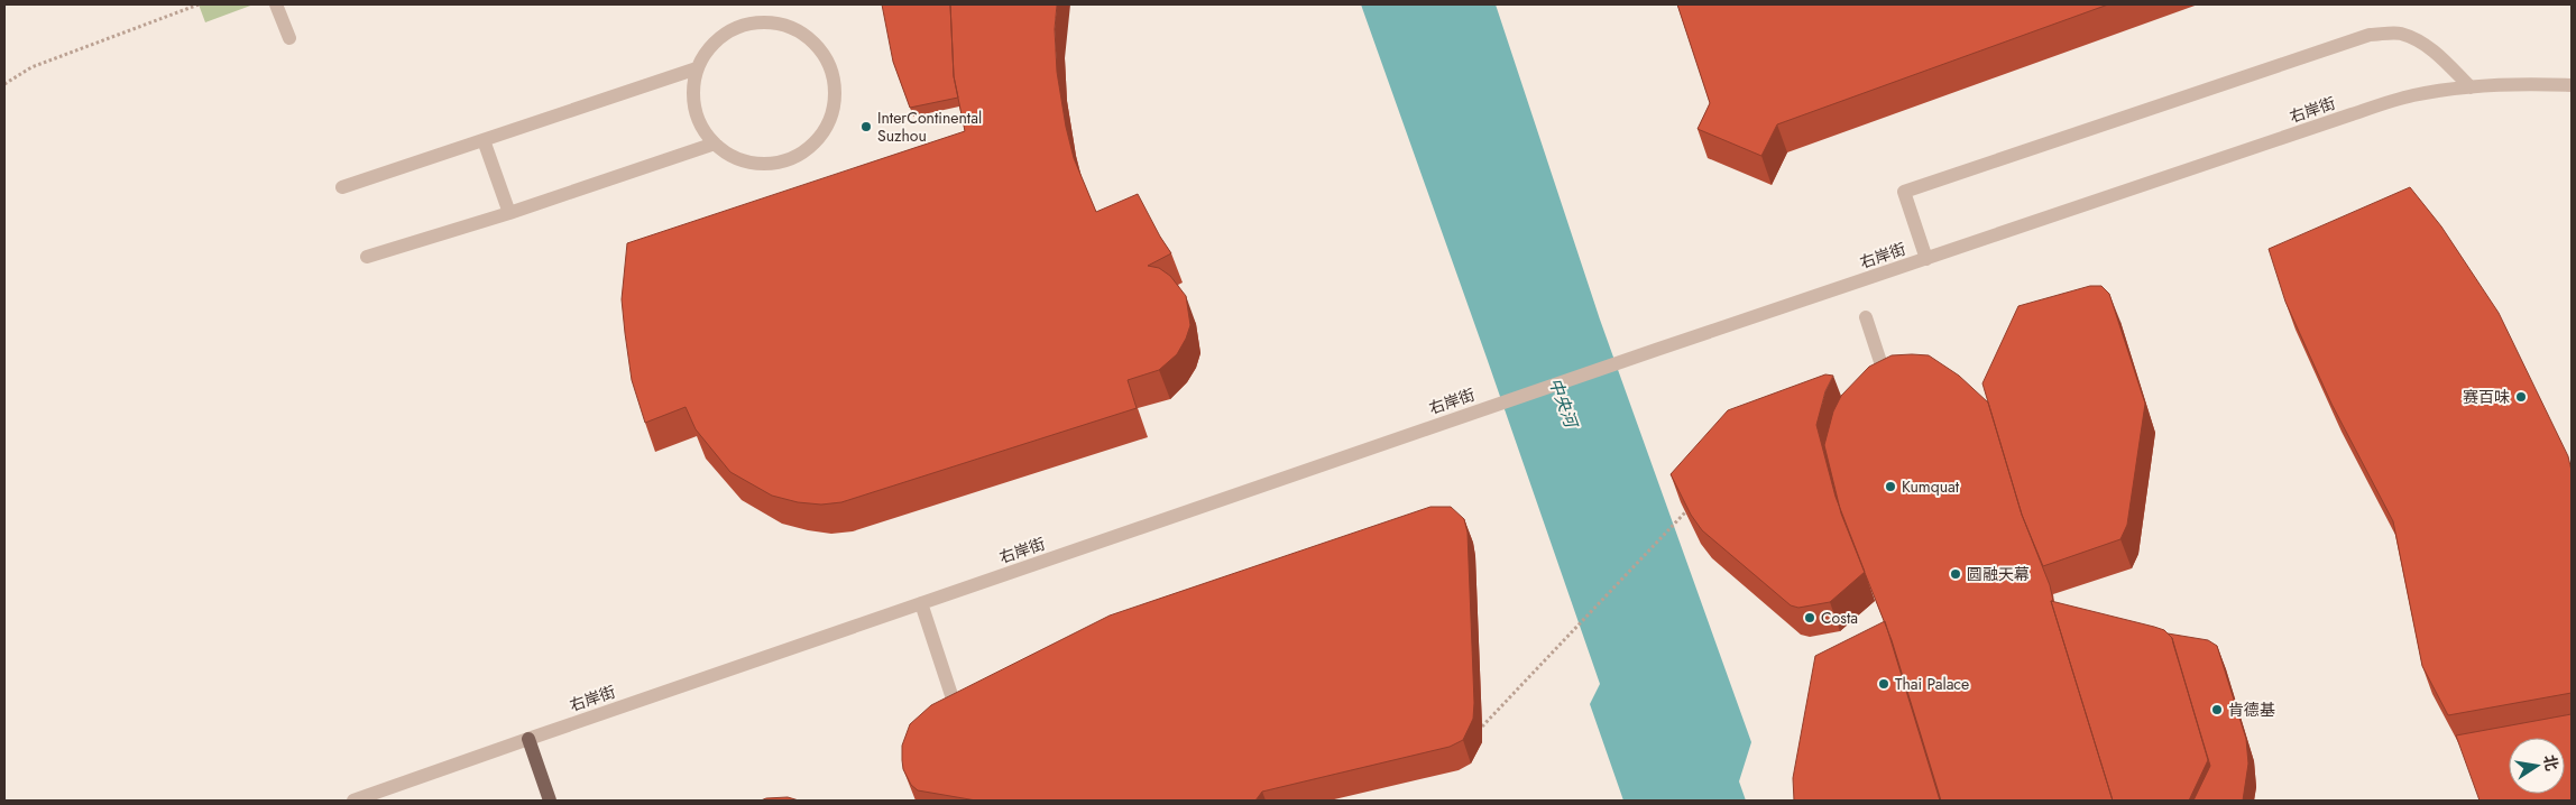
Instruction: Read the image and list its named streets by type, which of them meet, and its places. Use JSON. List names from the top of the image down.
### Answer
{
  "streets": {
    "street": ["右岸街"]
  },
  "water": ["中央河"],
  "places": [
    "InterContinental Suzhou",
    "赛百味",
    "Kumquat",
    "圆融天幕",
    "Costa",
    "Thai Palace",
    "肯德基"
  ],
  "north": "right"
}
